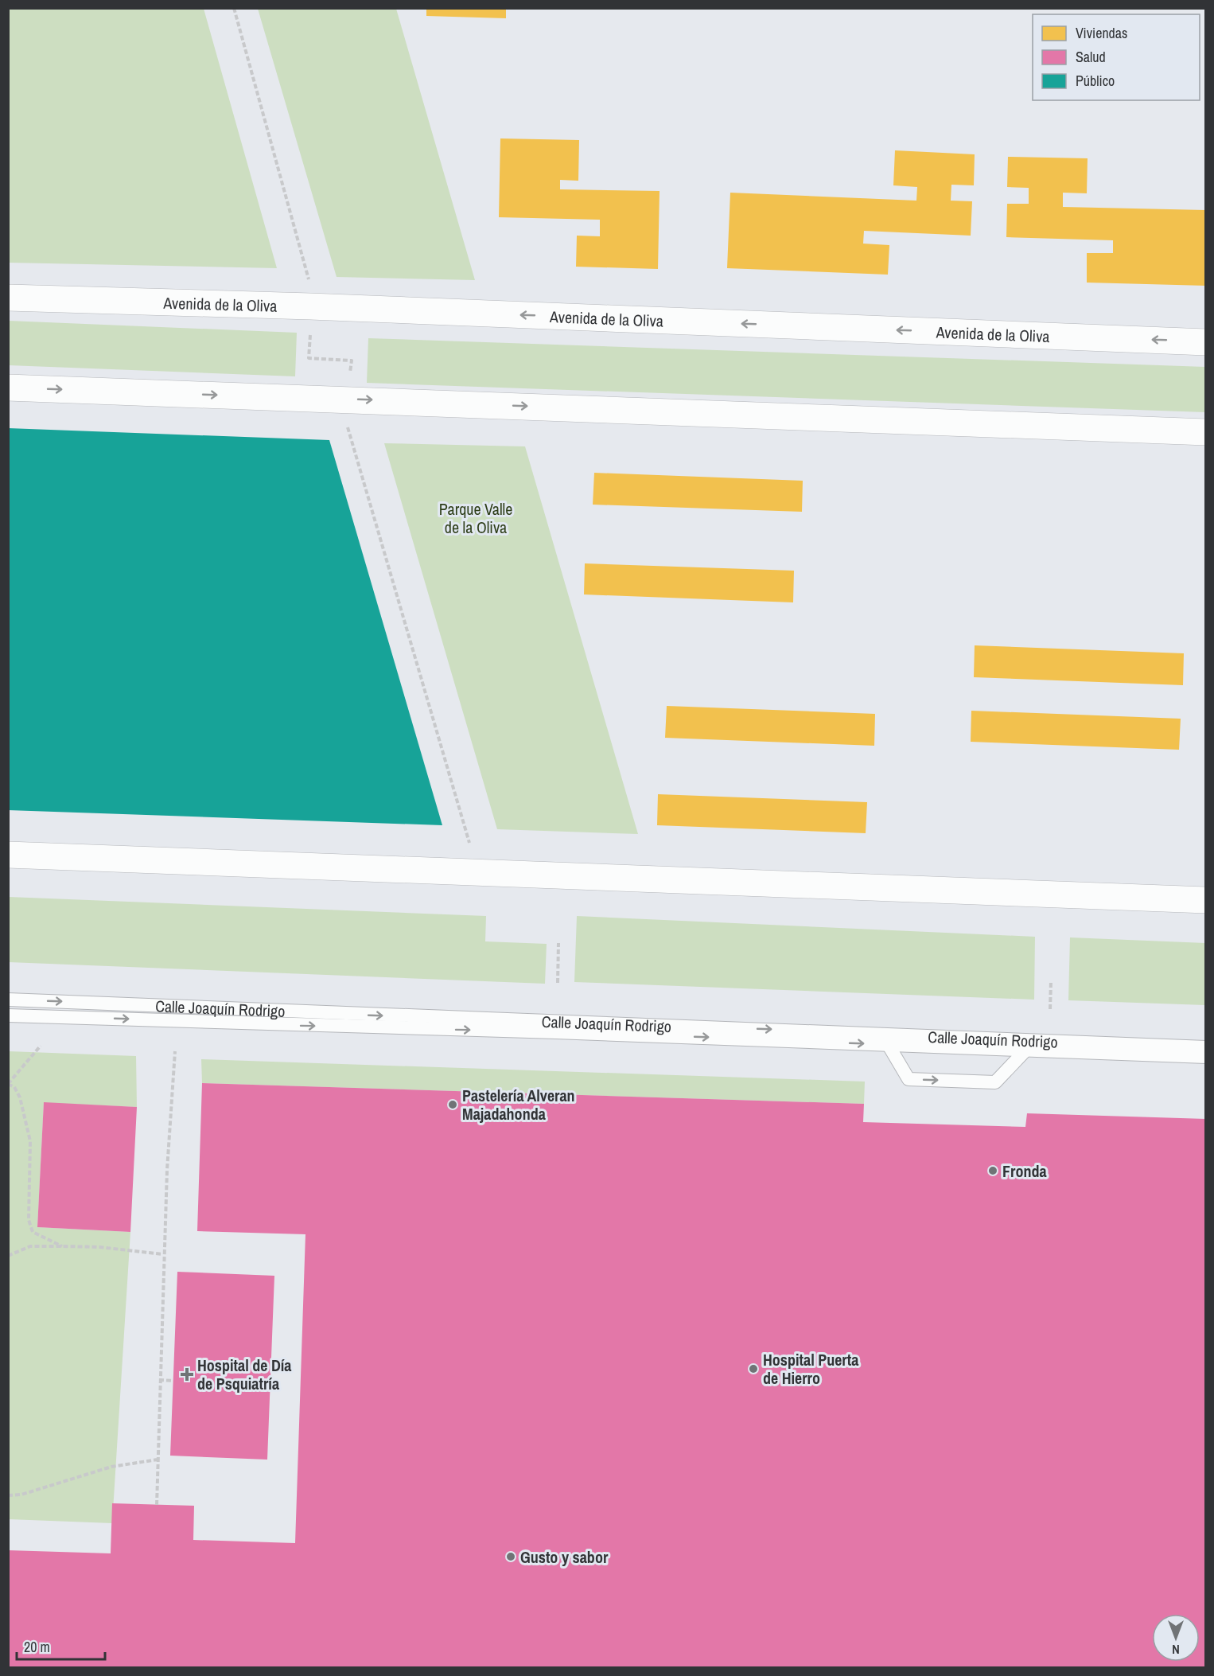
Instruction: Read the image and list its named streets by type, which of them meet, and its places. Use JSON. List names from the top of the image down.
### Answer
{
  "streets": {
    "street": ["Avenida de la Oliva"],
    "lane": ["Calle Joaquín Rodrigo"]
  },
  "one_way": ["Calle Joaquín Rodrigo"],
  "parks": ["Parque Valle de la Oliva"],
  "places": {
    "other": [
      "Pastelería Alveran Majadahonda",
      "Fronda",
      "Hospital Puerta de Hierro",
      "Gusto y sabor"
    ],
    "health": ["Hospital de Día de Psquiatría"]
  },
  "legend": ["Viviendas", "Salud", "Público"],
  "scale_bar": "20 m",
  "north": "bottom"
}
